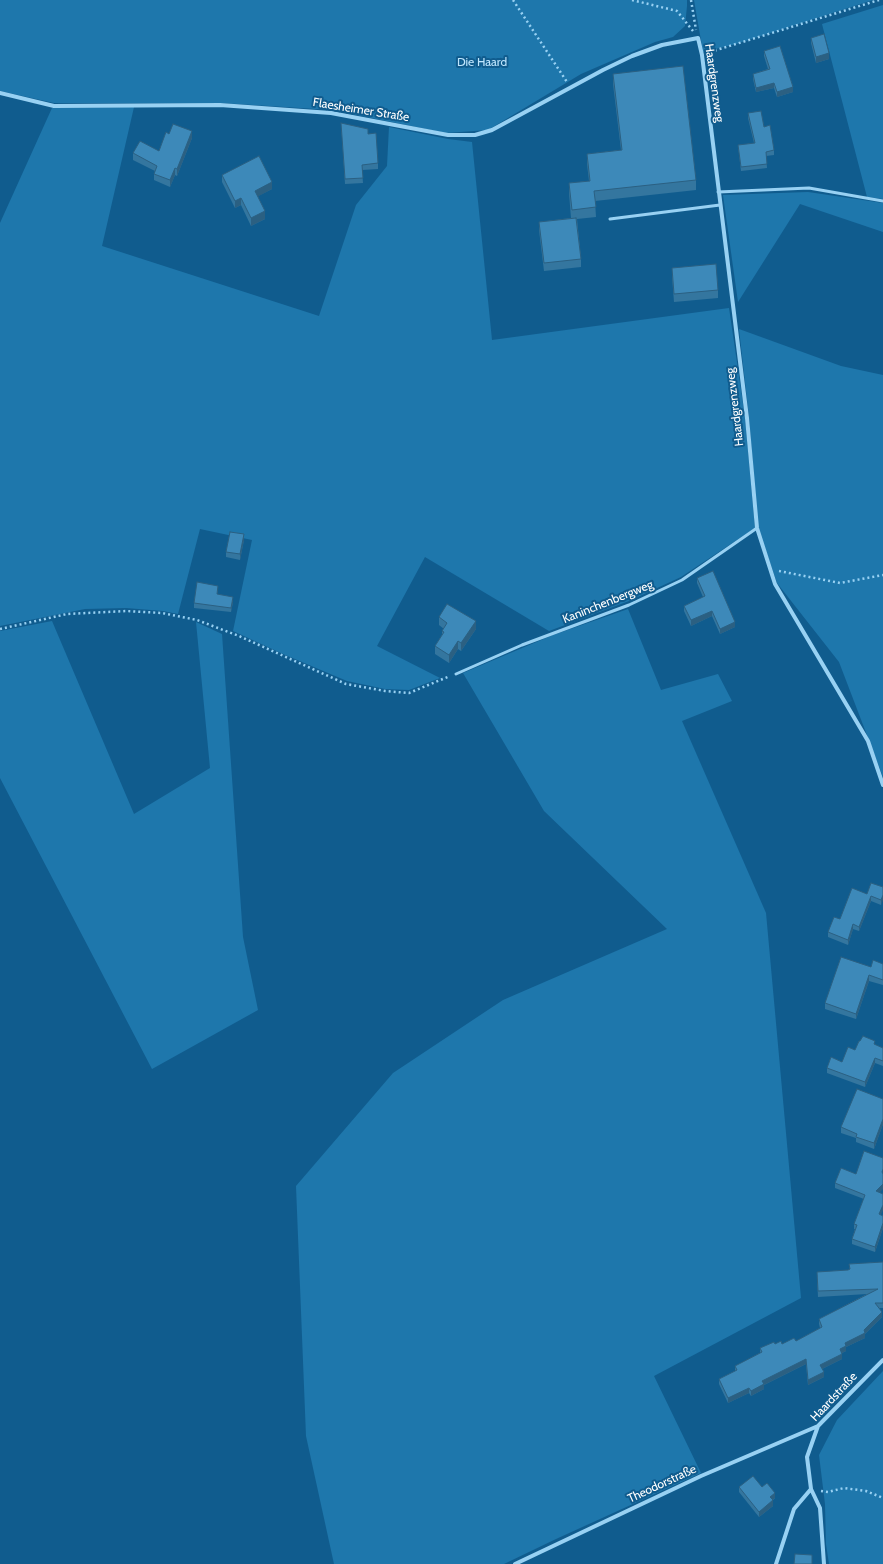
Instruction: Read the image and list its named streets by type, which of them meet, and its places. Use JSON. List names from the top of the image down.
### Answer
{
  "streets": {
    "street": [
      "Haardgrenzweg",
      "Flaesheimer Straße",
      "Haardstraße",
      "Theodorstraße"
    ],
    "lane": ["Kaninchenbergweg"]
  },
  "crossings": [
    ["Haardgrenzweg", "Flaesheimer Straße"],
    ["Haardgrenzweg", "Kaninchenbergweg"],
    ["Haardstraße", "Theodorstraße"]
  ],
  "parks": ["Die Haard"]
}
